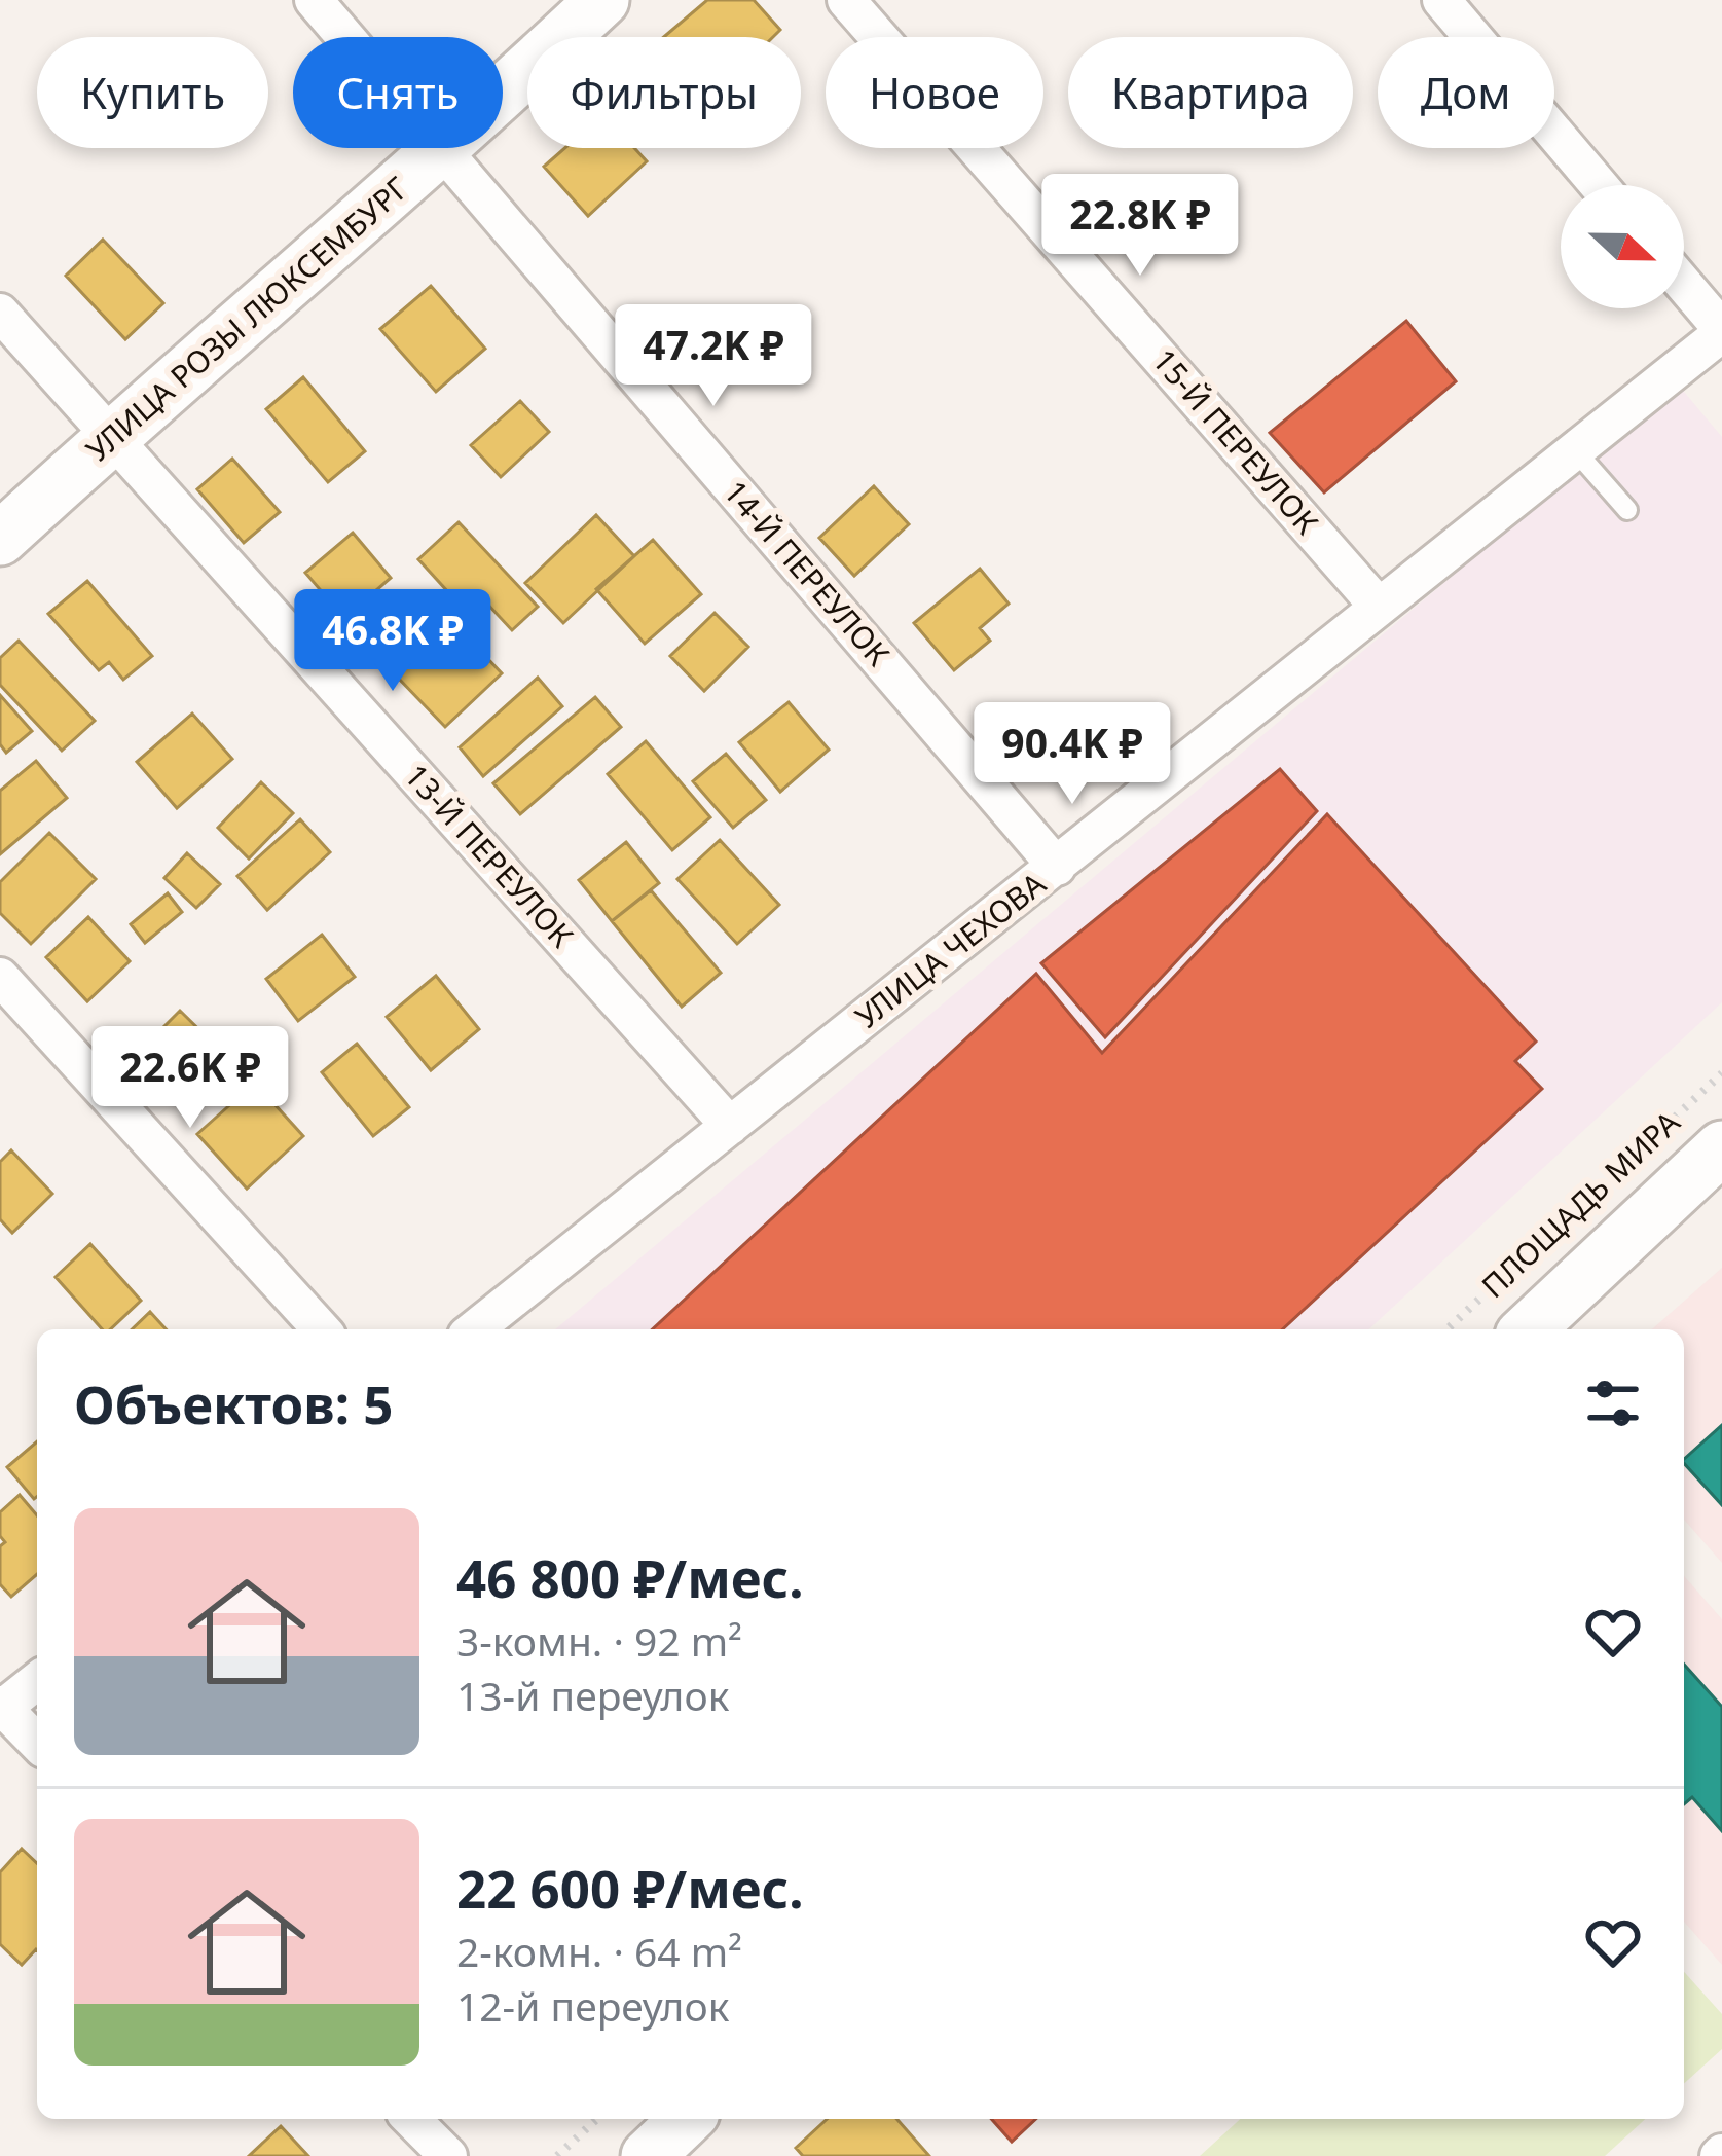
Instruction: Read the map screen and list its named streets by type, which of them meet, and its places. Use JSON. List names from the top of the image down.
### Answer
{
  "streets": {
    "street": [
      "УЛИЦА РОЗЫ ЛЮКСЕМБУРГ",
      "15-Й ПЕРЕУЛОК",
      "14-Й ПЕРЕУЛОК",
      "13-Й ПЕРЕУЛОК",
      "УЛИЦА ЧЕХОВА"
    ],
    "path": ["ПЛОЩАДЬ МИРА"]
  },
  "crossings": [
    ["УЛИЦА РОЗЫ ЛЮКСЕМБУРГ", "14-Й ПЕРЕУЛОК"],
    ["УЛИЦА РОЗЫ ЛЮКСЕМБУРГ", "13-Й ПЕРЕУЛОК"],
    ["15-Й ПЕРЕУЛОК", "УЛИЦА ЧЕХОВА"],
    ["14-Й ПЕРЕУЛОК", "УЛИЦА ЧЕХОВА"],
    ["13-Й ПЕРЕУЛОК", "УЛИЦА ЧЕХОВА"]
  ],
  "north": "right",
  "page": {
    "chip": [
      "Купить",
      "Снять",
      "Фильтры",
      "Новое",
      "Квартира",
      "Дом"
    ],
    "price": [
      "22.8K ₽",
      "47.2K ₽",
      "46.8K ₽",
      "90.4K ₽",
      "22.6K ₽"
    ],
    "heading": "Объектов: 5",
    "list": [
      {
        "name": "46 800 ₽/мес.",
        "note": "3-комн. · 92 m² · 13-й переулок"
      },
      {
        "name": "22 600 ₽/мес.",
        "note": "2-комн. · 64 m² · 12-й переулок"
      }
    ]
  }
}
